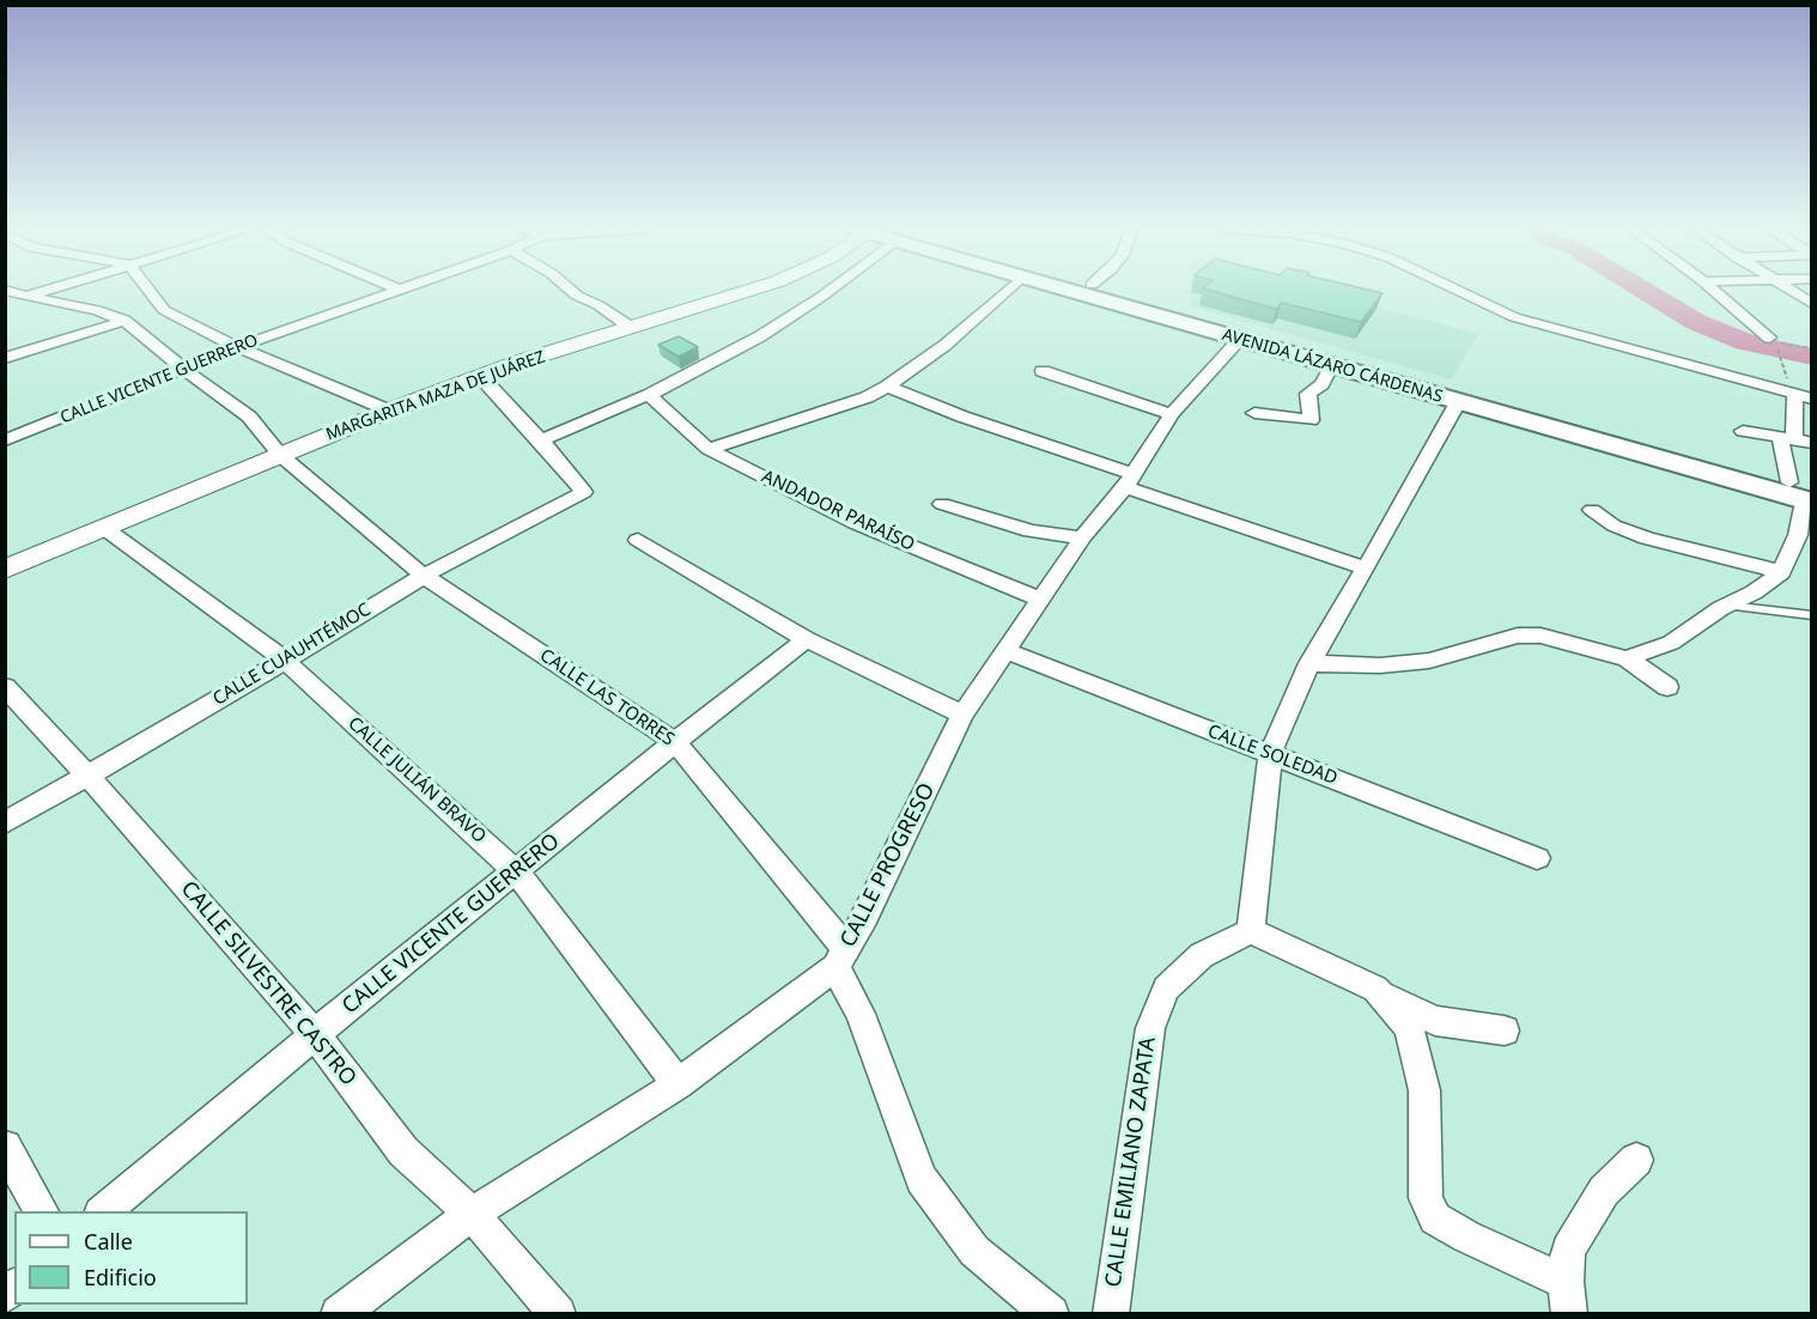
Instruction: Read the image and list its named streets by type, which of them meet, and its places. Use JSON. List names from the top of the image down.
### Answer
{
  "streets": {
    "main road": ["AVENIDA LÁZARO CÁRDENAS"],
    "street": [
      "CALLE VICENTE GUERRERO",
      "MARGARITA MAZA DE JUÁREZ",
      "ANDADOR PARAÍSO",
      "CALLE CUAUHTÉMOC",
      "CALLE LAS TORRES",
      "CALLE SOLEDAD",
      "CALLE JULIÁN BRAVO",
      "CALLE PROGRESO",
      "CALLE SILVESTRE CASTRO",
      "CALLE EMILIANO ZAPATA"
    ]
  },
  "crossings": [
    ["AVENIDA LÁZARO CÁRDENAS", "CALLE PROGRESO"],
    ["CALLE VICENTE GUERRERO", "CALLE LAS TORRES"],
    ["CALLE VICENTE GUERRERO", "CALLE JULIÁN BRAVO"],
    ["CALLE VICENTE GUERRERO", "CALLE SILVESTRE CASTRO"],
    ["MARGARITA MAZA DE JUÁREZ", "CALLE JULIÁN BRAVO"],
    ["ANDADOR PARAÍSO", "CALLE PROGRESO"],
    ["CALLE CUAUHTÉMOC", "CALLE LAS TORRES"],
    ["CALLE CUAUHTÉMOC", "CALLE JULIÁN BRAVO"],
    ["CALLE CUAUHTÉMOC", "CALLE SILVESTRE CASTRO"],
    ["CALLE LAS TORRES", "CALLE PROGRESO"],
    ["CALLE SOLEDAD", "CALLE PROGRESO"],
    ["CALLE JULIÁN BRAVO", "CALLE PROGRESO"],
    ["CALLE PROGRESO", "CALLE SILVESTRE CASTRO"]
  ],
  "legend": ["Calle", "Edificio"]
}
